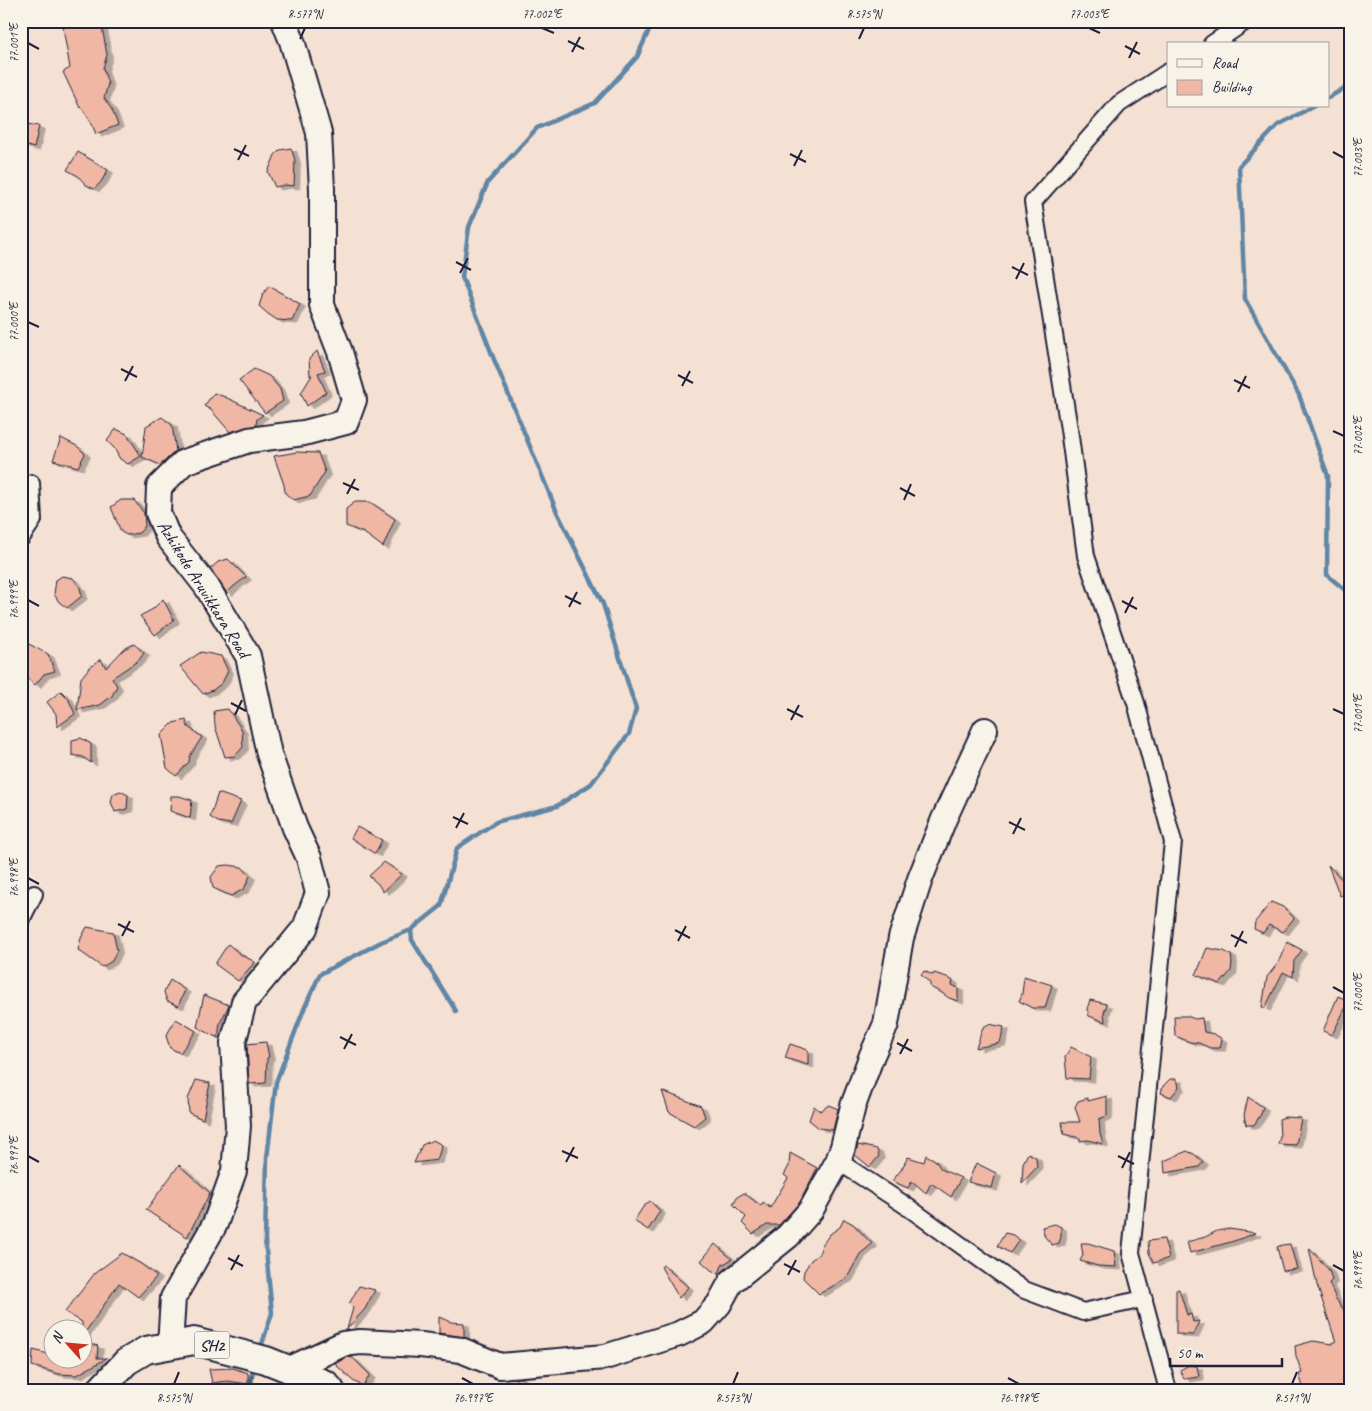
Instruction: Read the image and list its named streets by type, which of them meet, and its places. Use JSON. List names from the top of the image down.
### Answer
{
  "streets": {
    "main road": ["SH2"],
    "street": ["Azhikode Aruvikkara Road"]
  },
  "crossings": [
    ["Azhikode Aruvikkara Road", "SH2"]
  ],
  "legend": ["Road", "Building"],
  "scale_bar": "50 m",
  "north": "top left",
  "coordinates": [
    "8.577°N",
    "77.002°E",
    "8.575°N",
    "77.003°E",
    "77.001°E",
    "77.000°E",
    "76.999°E",
    "76.998°E",
    "76.997°E",
    "8.573°N",
    "8.571°N"
  ]
}
